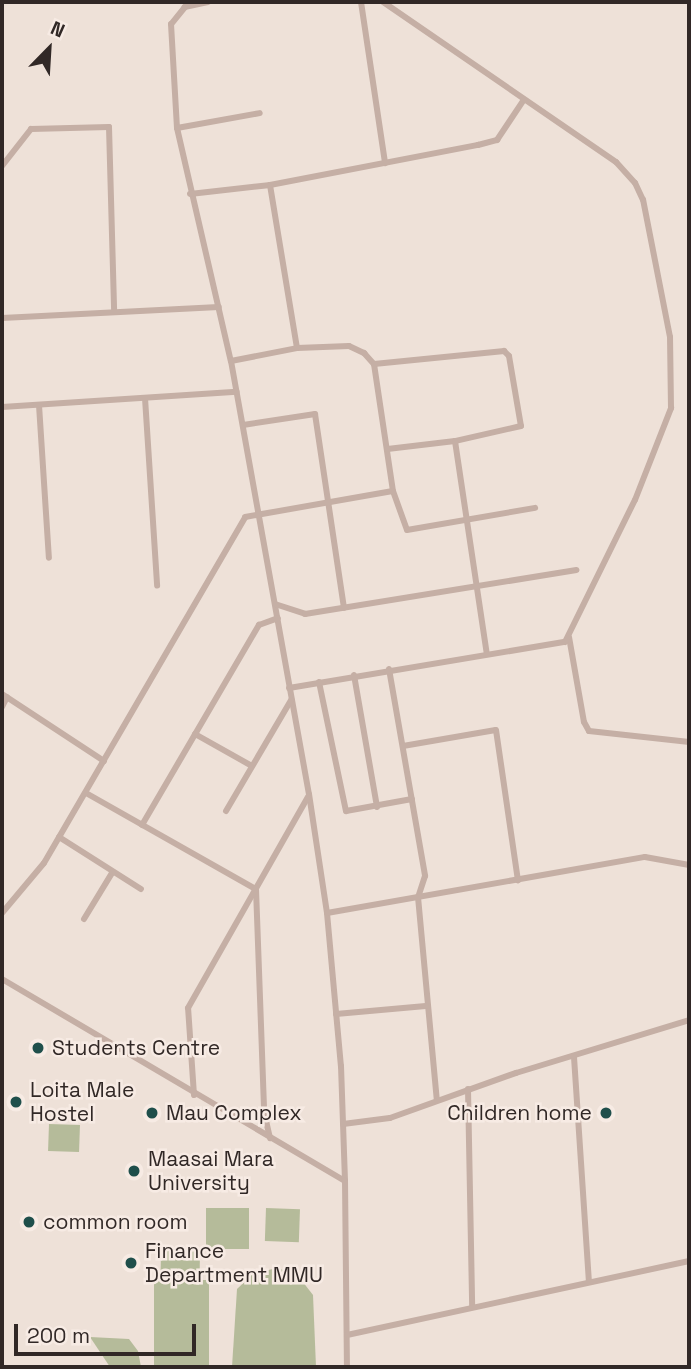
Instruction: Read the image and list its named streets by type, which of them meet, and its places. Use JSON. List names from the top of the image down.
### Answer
{
  "places": [
    "Students Centre",
    "Loita Male Hostel",
    "Mau Complex",
    "Children home",
    "Maasai Mara University",
    "common room",
    "Finance Department MMU"
  ],
  "scale_bar": "200 m",
  "north": "top right"
}
